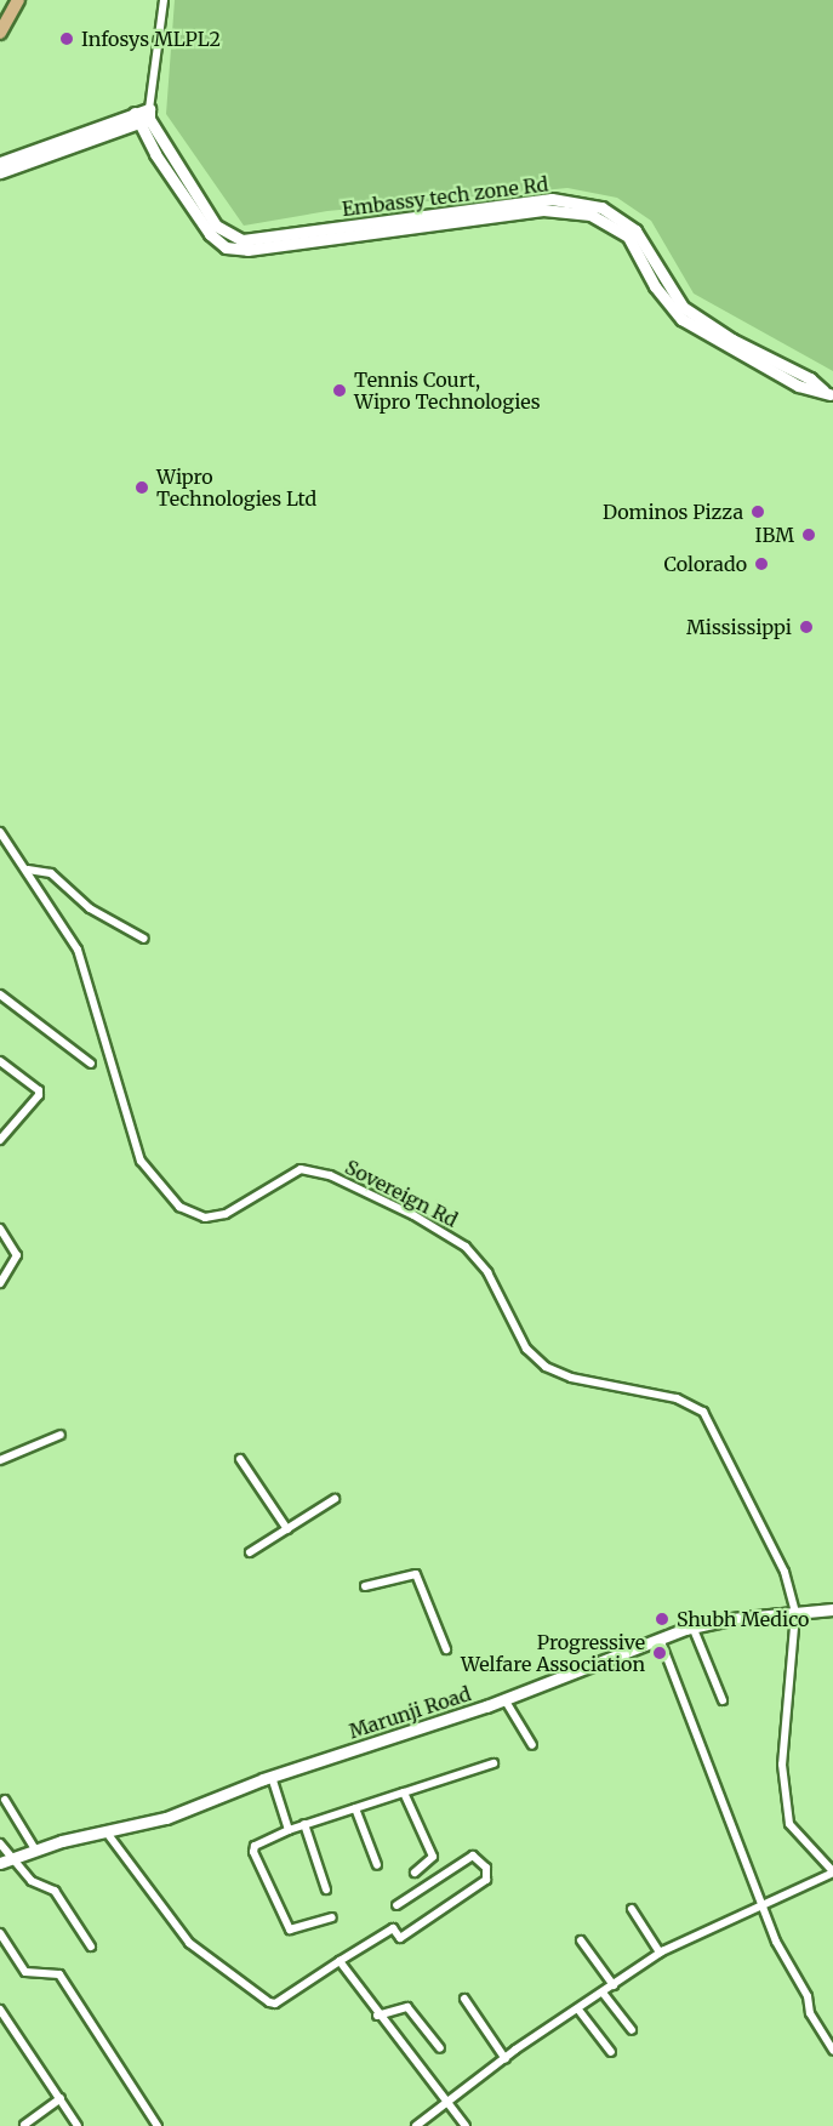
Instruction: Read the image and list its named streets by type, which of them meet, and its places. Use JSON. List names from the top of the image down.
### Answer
{
  "streets": {
    "street": ["Embassy tech zone Rd", "Sovereign Rd", "Marunji Road"]
  },
  "crossings": [
    ["Sovereign Rd", "Marunji Road"]
  ],
  "places": [
    "Infosys MLPL2",
    "Tennis Court, Wipro Technologies",
    "Wipro Technologies Ltd",
    "Dominos Pizza",
    "IBM",
    "Colorado",
    "Mississippi",
    "Shubh Medico",
    "Progressive Welfare Association"
  ]
}
